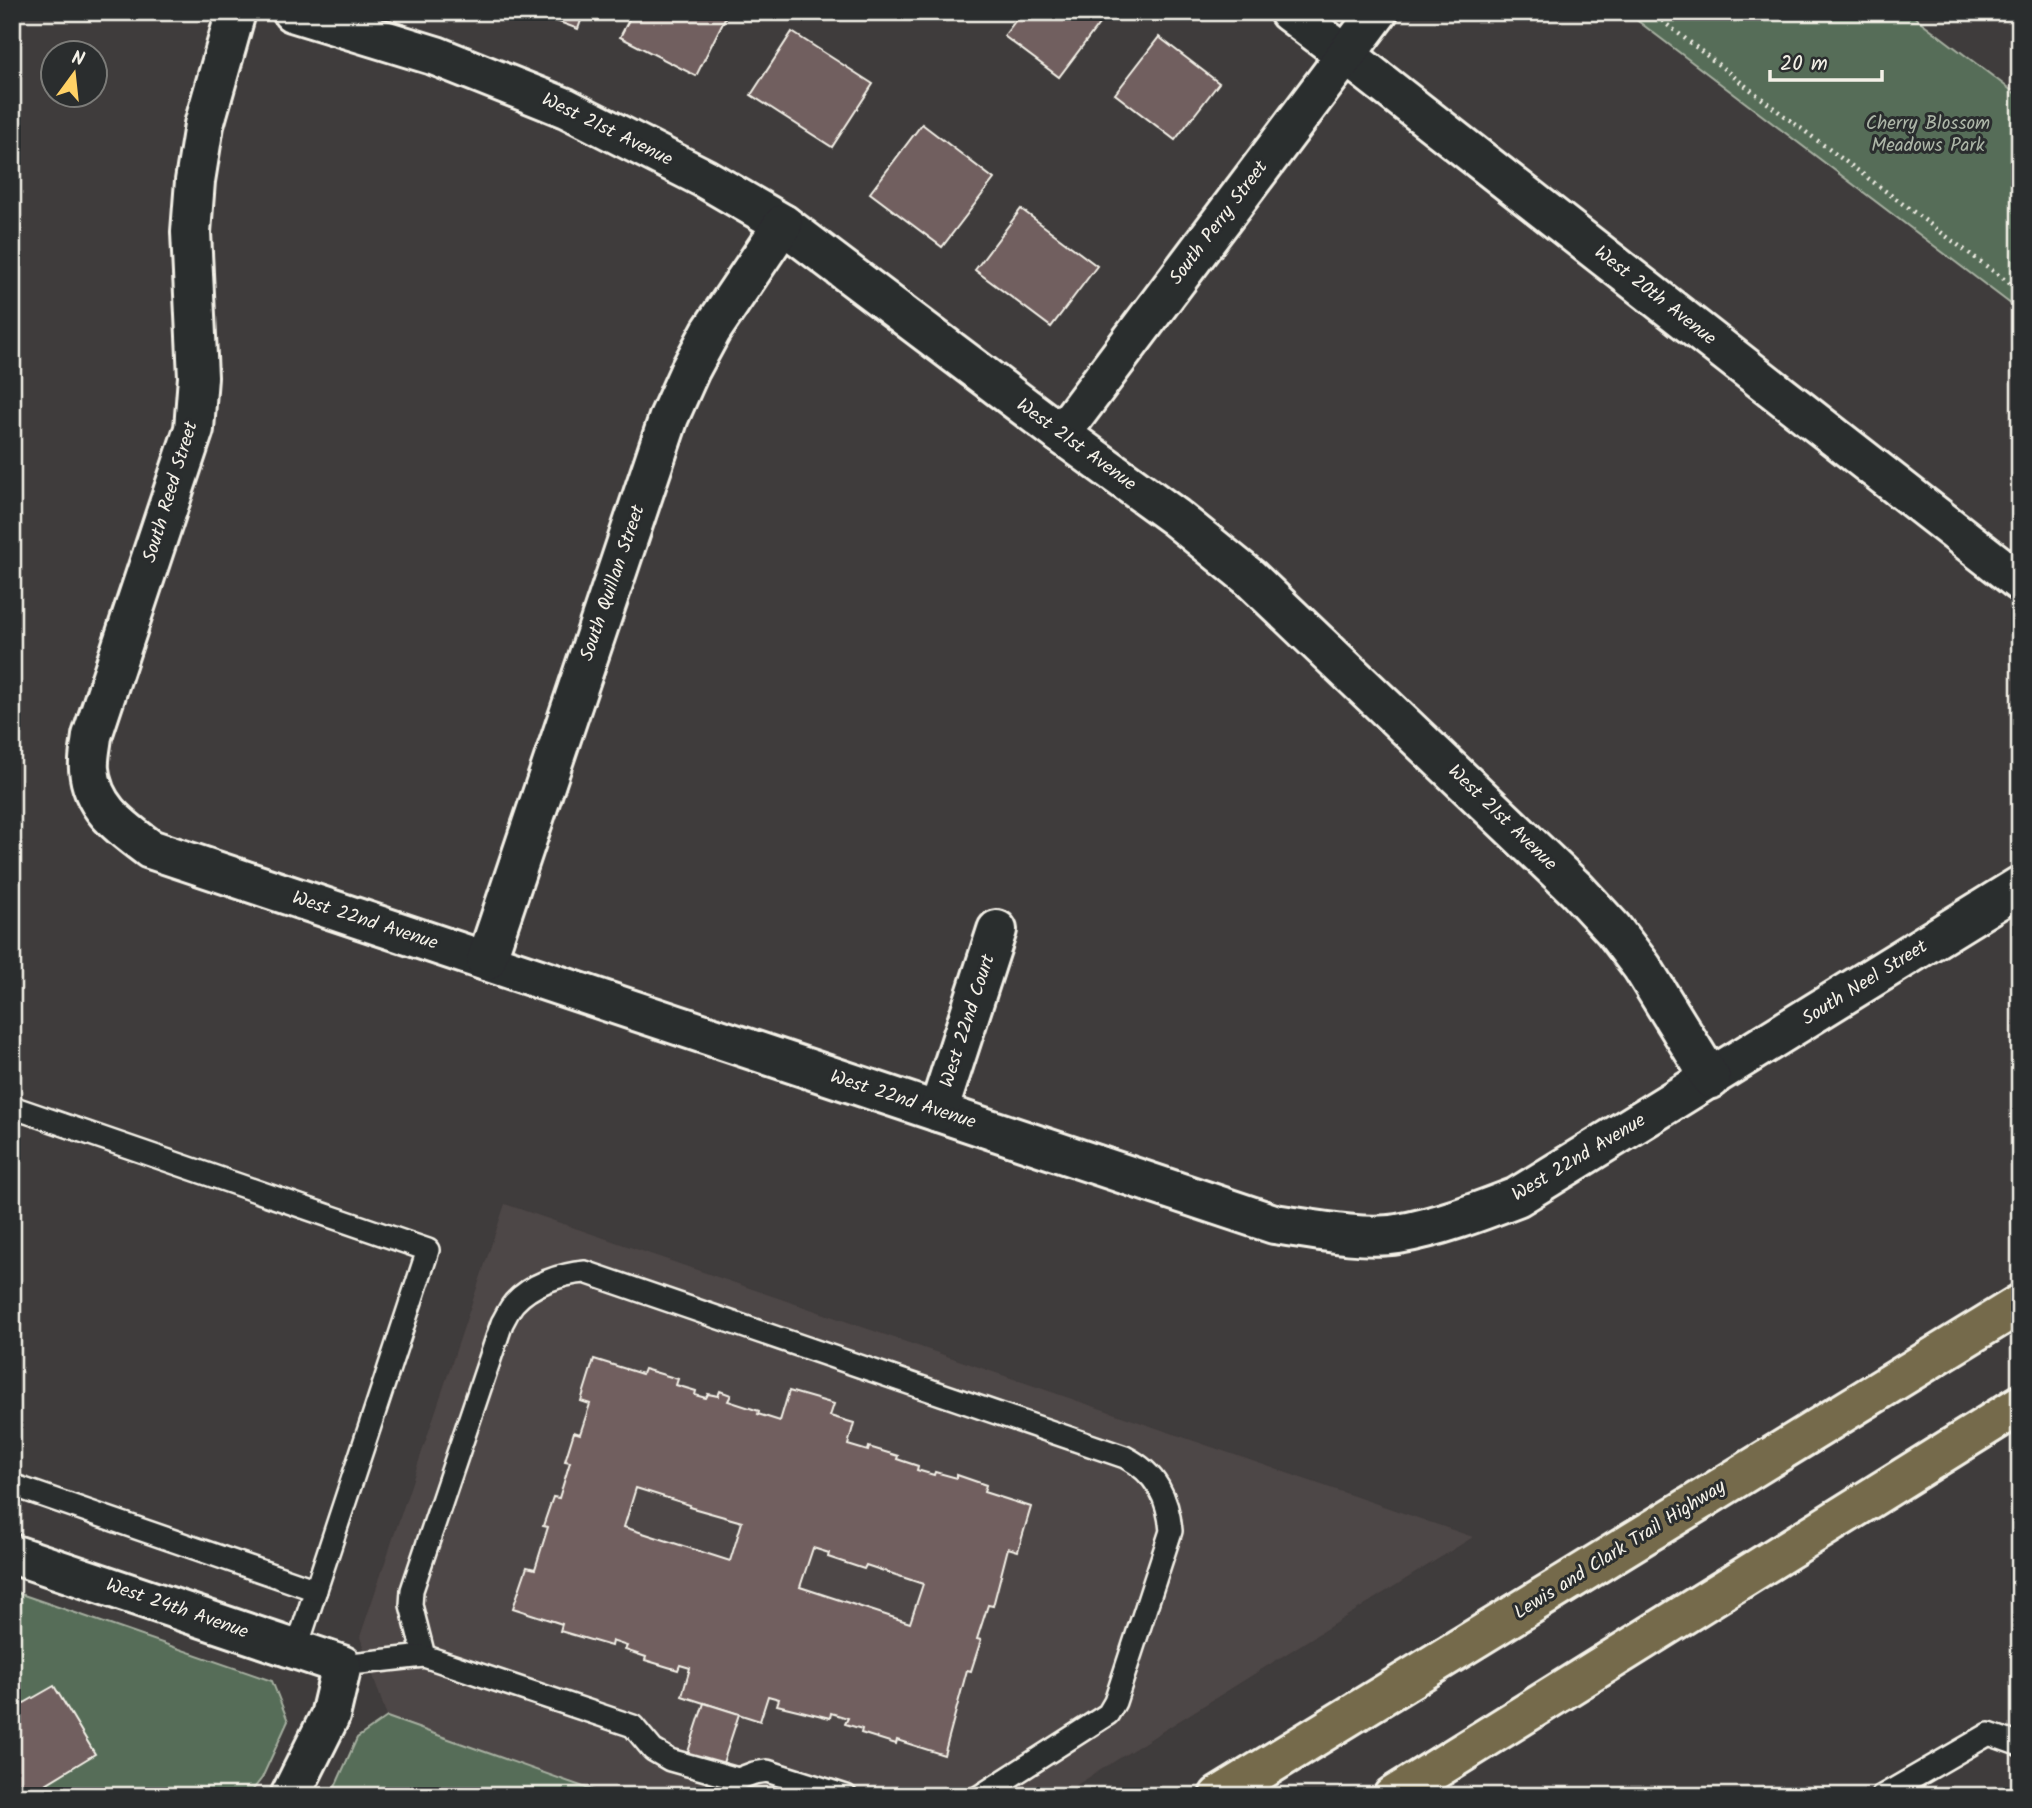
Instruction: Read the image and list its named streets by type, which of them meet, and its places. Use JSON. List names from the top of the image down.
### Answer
{
  "streets": {
    "highway": ["Lewis and Clark Trail Highway"],
    "street": [
      "West 21st Avenue",
      "South Perry Street",
      "West 20th Avenue",
      "South Reed Street",
      "South Quillan Street",
      "West 22nd Avenue",
      "South Neel Street",
      "West 22nd Court",
      "West 24th Avenue"
    ]
  },
  "crossings": [
    ["West 21st Avenue", "South Perry Street"],
    ["West 21st Avenue", "South Quillan Street"],
    ["West 21st Avenue", "West 22nd Avenue"],
    ["West 21st Avenue", "South Neel Street"],
    ["South Perry Street", "West 20th Avenue"],
    ["South Reed Street", "West 22nd Avenue"],
    ["South Quillan Street", "West 22nd Avenue"],
    ["West 22nd Avenue", "South Neel Street"],
    ["West 22nd Avenue", "West 22nd Court"]
  ],
  "parks": ["Cherry Blossom Meadows Park"],
  "scale_bar": "20 m",
  "north": "top"
}
